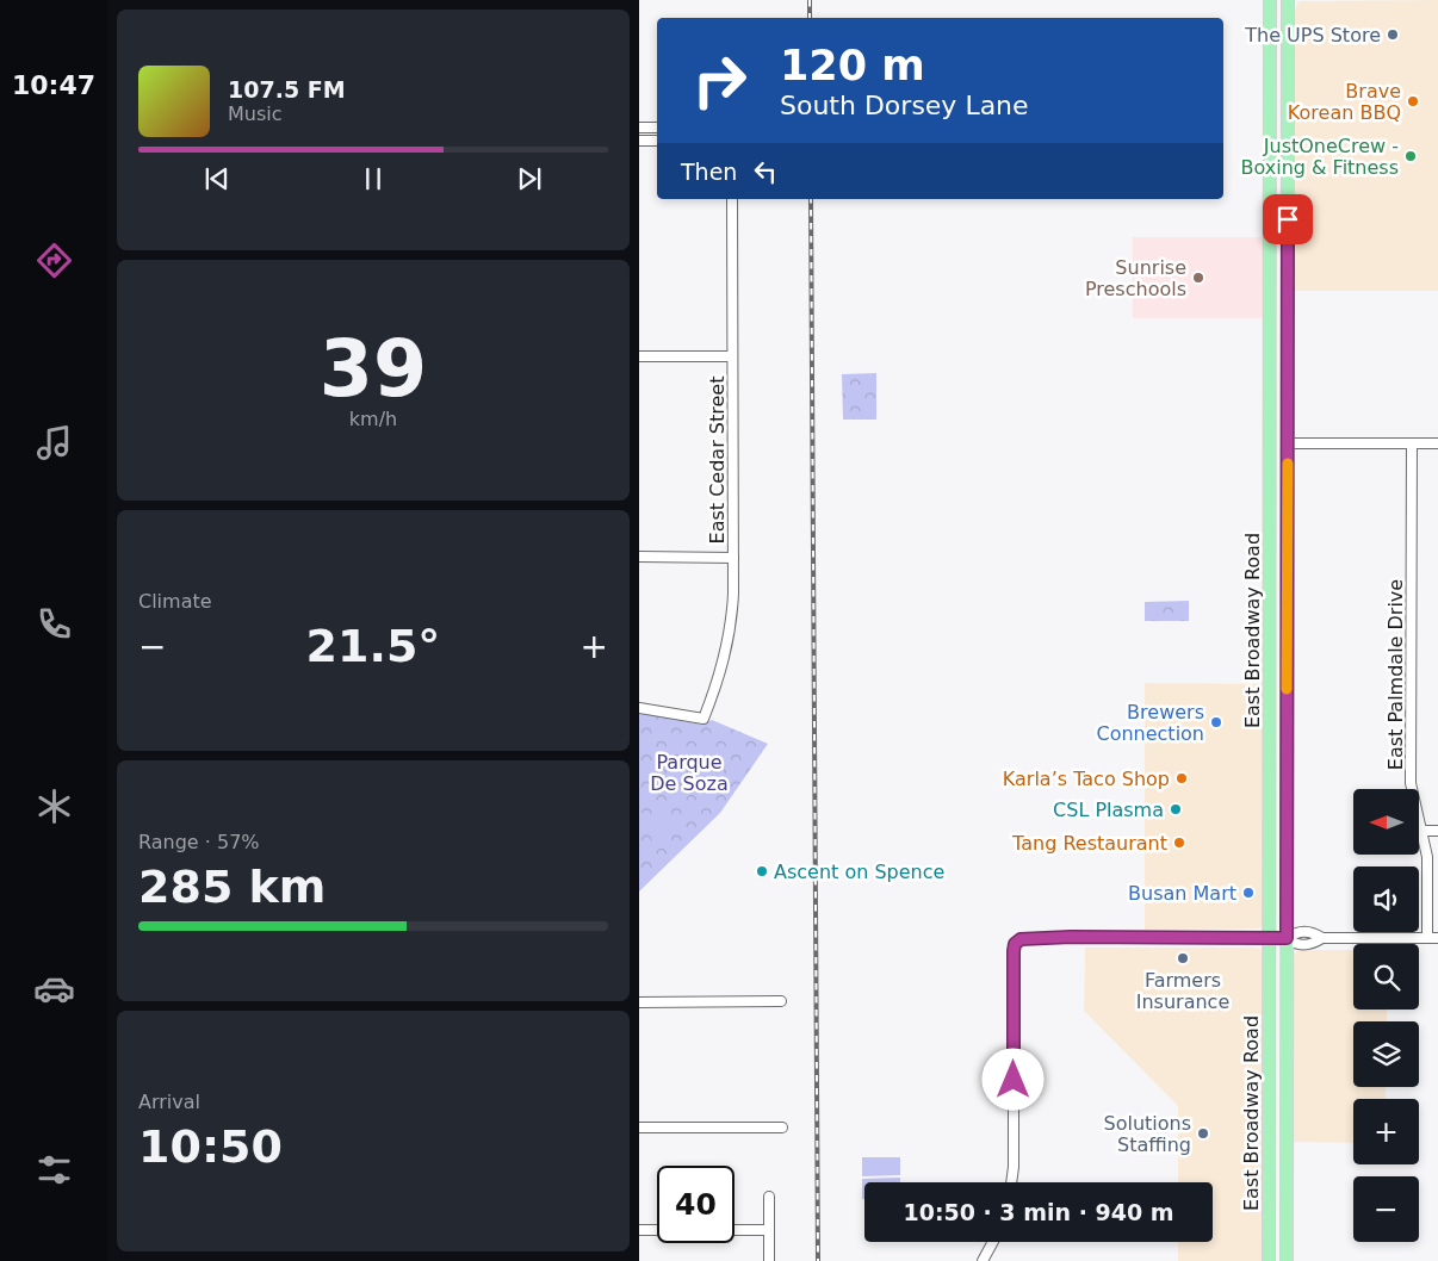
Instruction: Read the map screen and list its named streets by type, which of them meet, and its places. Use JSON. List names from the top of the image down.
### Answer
{
  "streets": {
    "main road": ["East Broadway Road"],
    "street": ["East Cedar Street", "East Palmdale Drive"]
  },
  "parks": ["Parque De Soza"],
  "places": [
    "The UPS Store",
    "Brave Korean BBQ",
    "JustOneCrew - Boxing & Fitness",
    "Sunrise Preschools",
    "Brewers Connection",
    "Karla’s Taco Shop",
    "CSL Plasma",
    "Tang Restaurant",
    "Ascent on Spence",
    "Busan Mart",
    "Farmers Insurance",
    "Solutions Staffing"
  ],
  "north": "left",
  "page": {
    "tabs": "10:47",
    "turn": ["120 m", "South Dorsey Lane"],
    "song": ["107.5 FM", "Music"],
    "then": "Then",
    "tile": [
      ["39", "km/h"],
      "Climate",
      ["Range · 57%", "285 km"],
      ["Arrival", "10:50"]
    ],
    "heat": ["−", "21.5°", "+"],
    "map_buttons": ["+", "−"],
    "limit": "40",
    "trip": "10:50 · 3 min · 940 m"
  }
}
